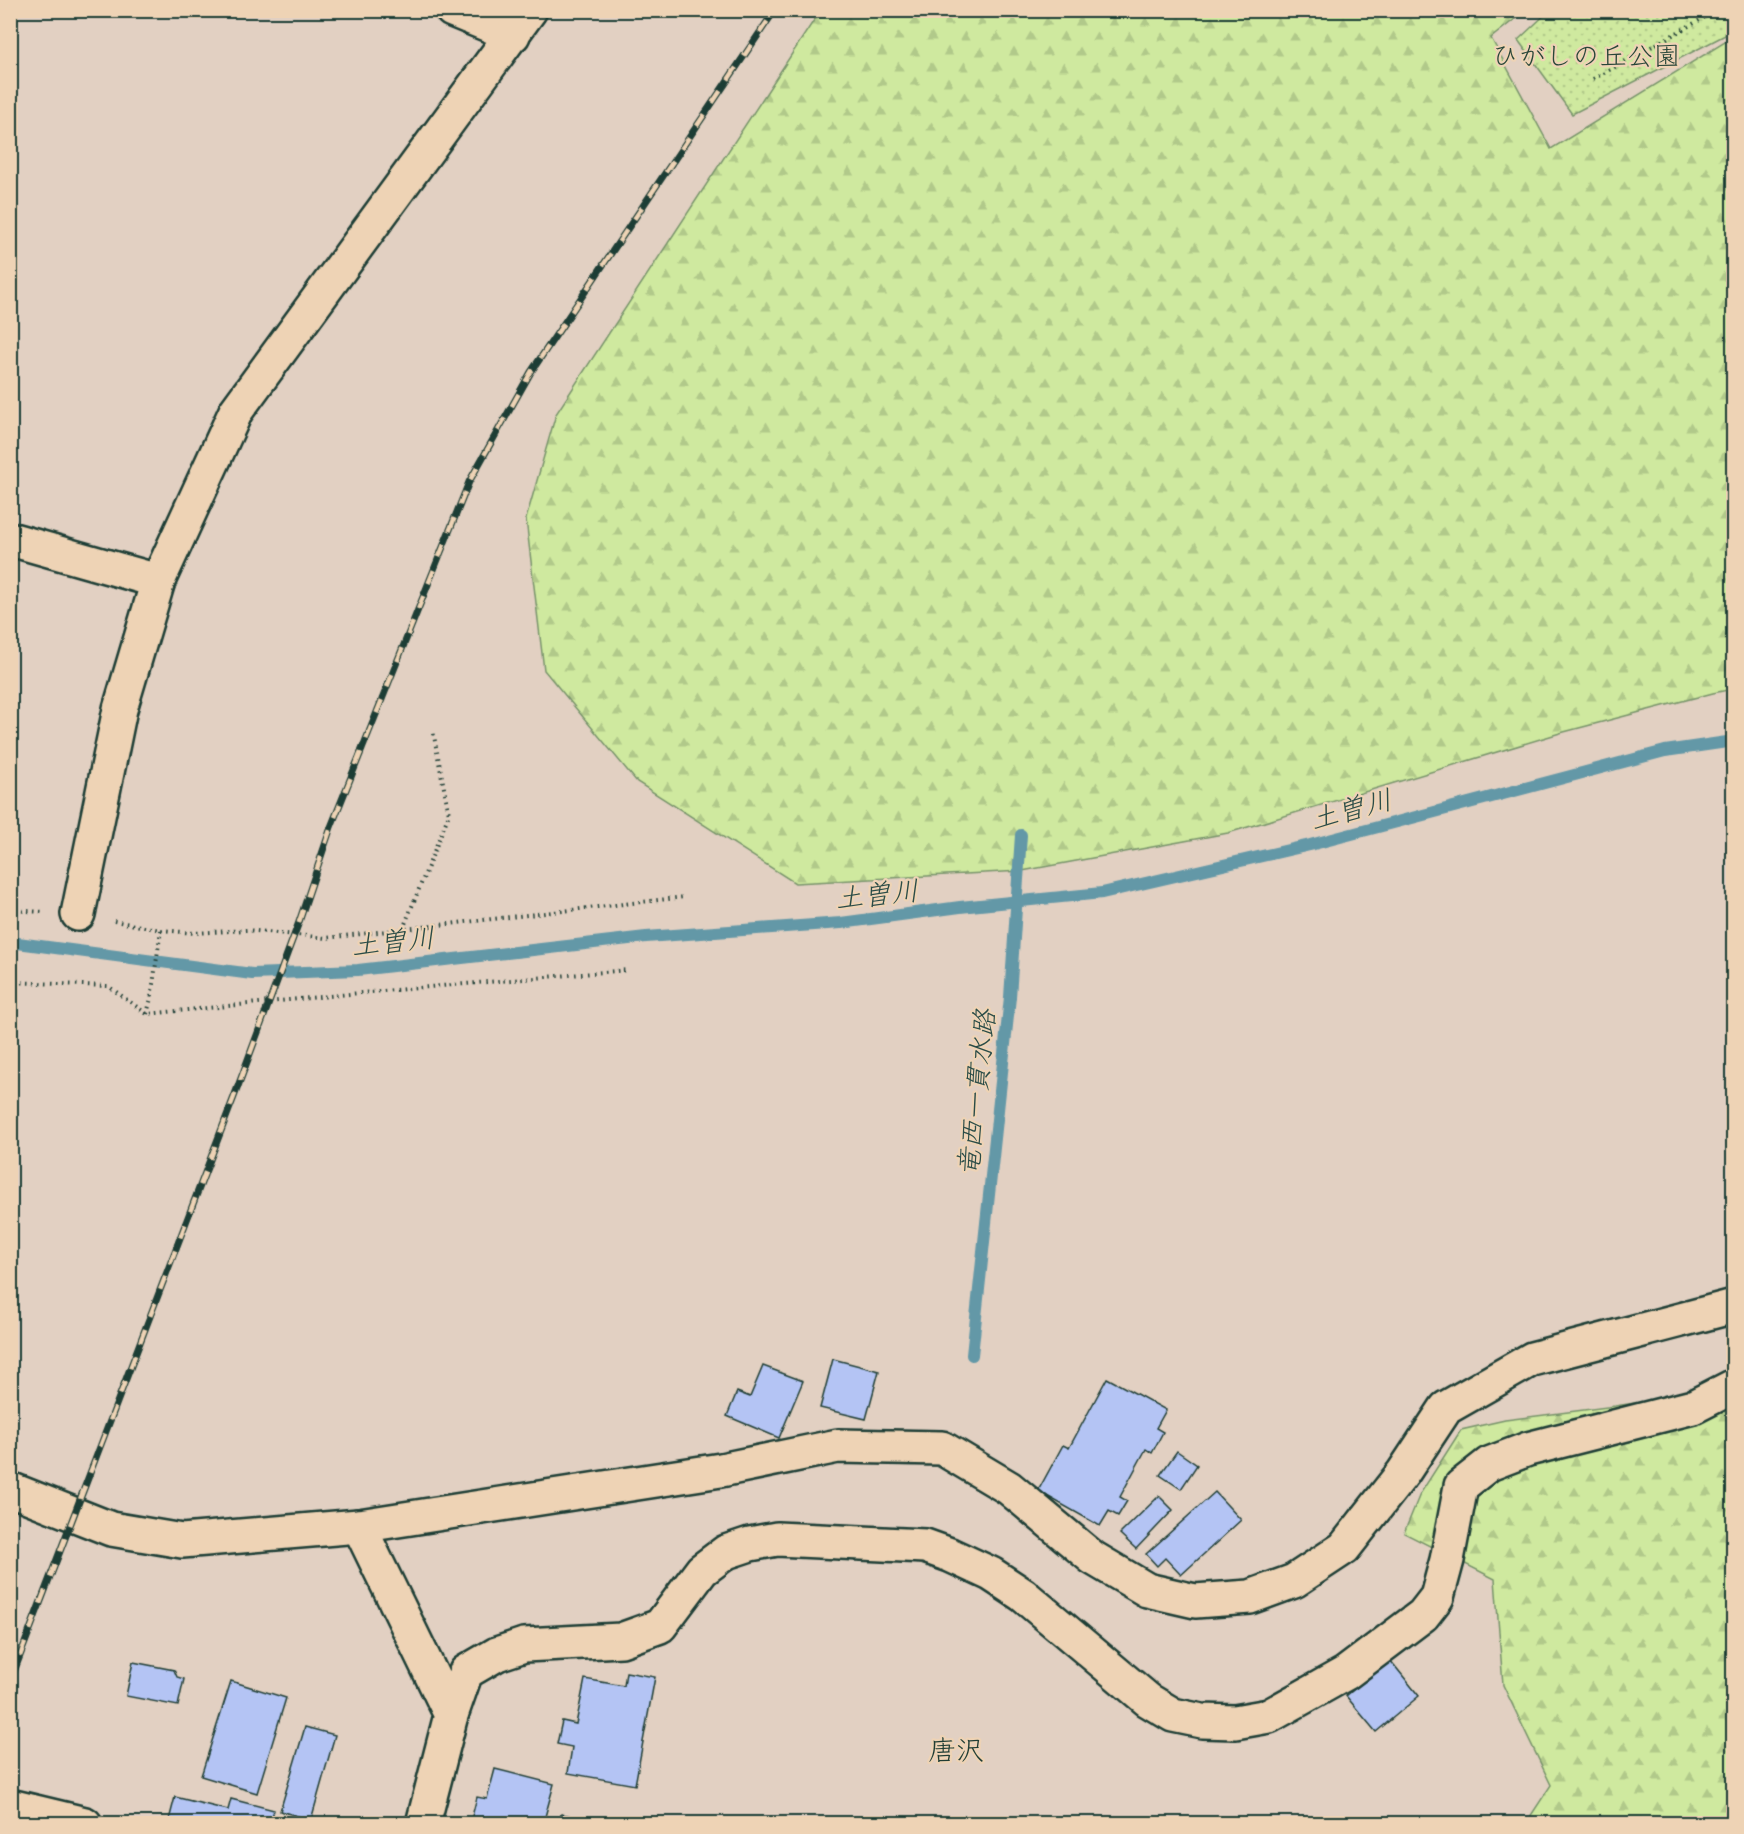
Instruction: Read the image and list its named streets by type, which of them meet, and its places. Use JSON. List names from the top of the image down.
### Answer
{
  "districts": ["唐沢"],
  "water": ["土曽川", "竜西一貫水路"],
  "parks": ["ひがしの丘公園"]
}
